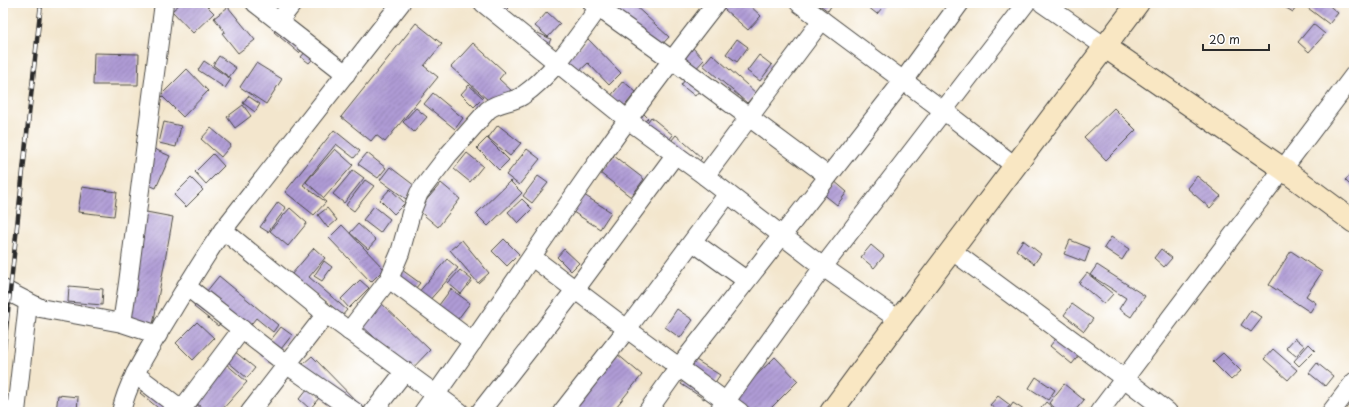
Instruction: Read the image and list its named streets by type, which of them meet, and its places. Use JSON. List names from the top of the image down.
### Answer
{
  "scale_bar": "20 m"
}
